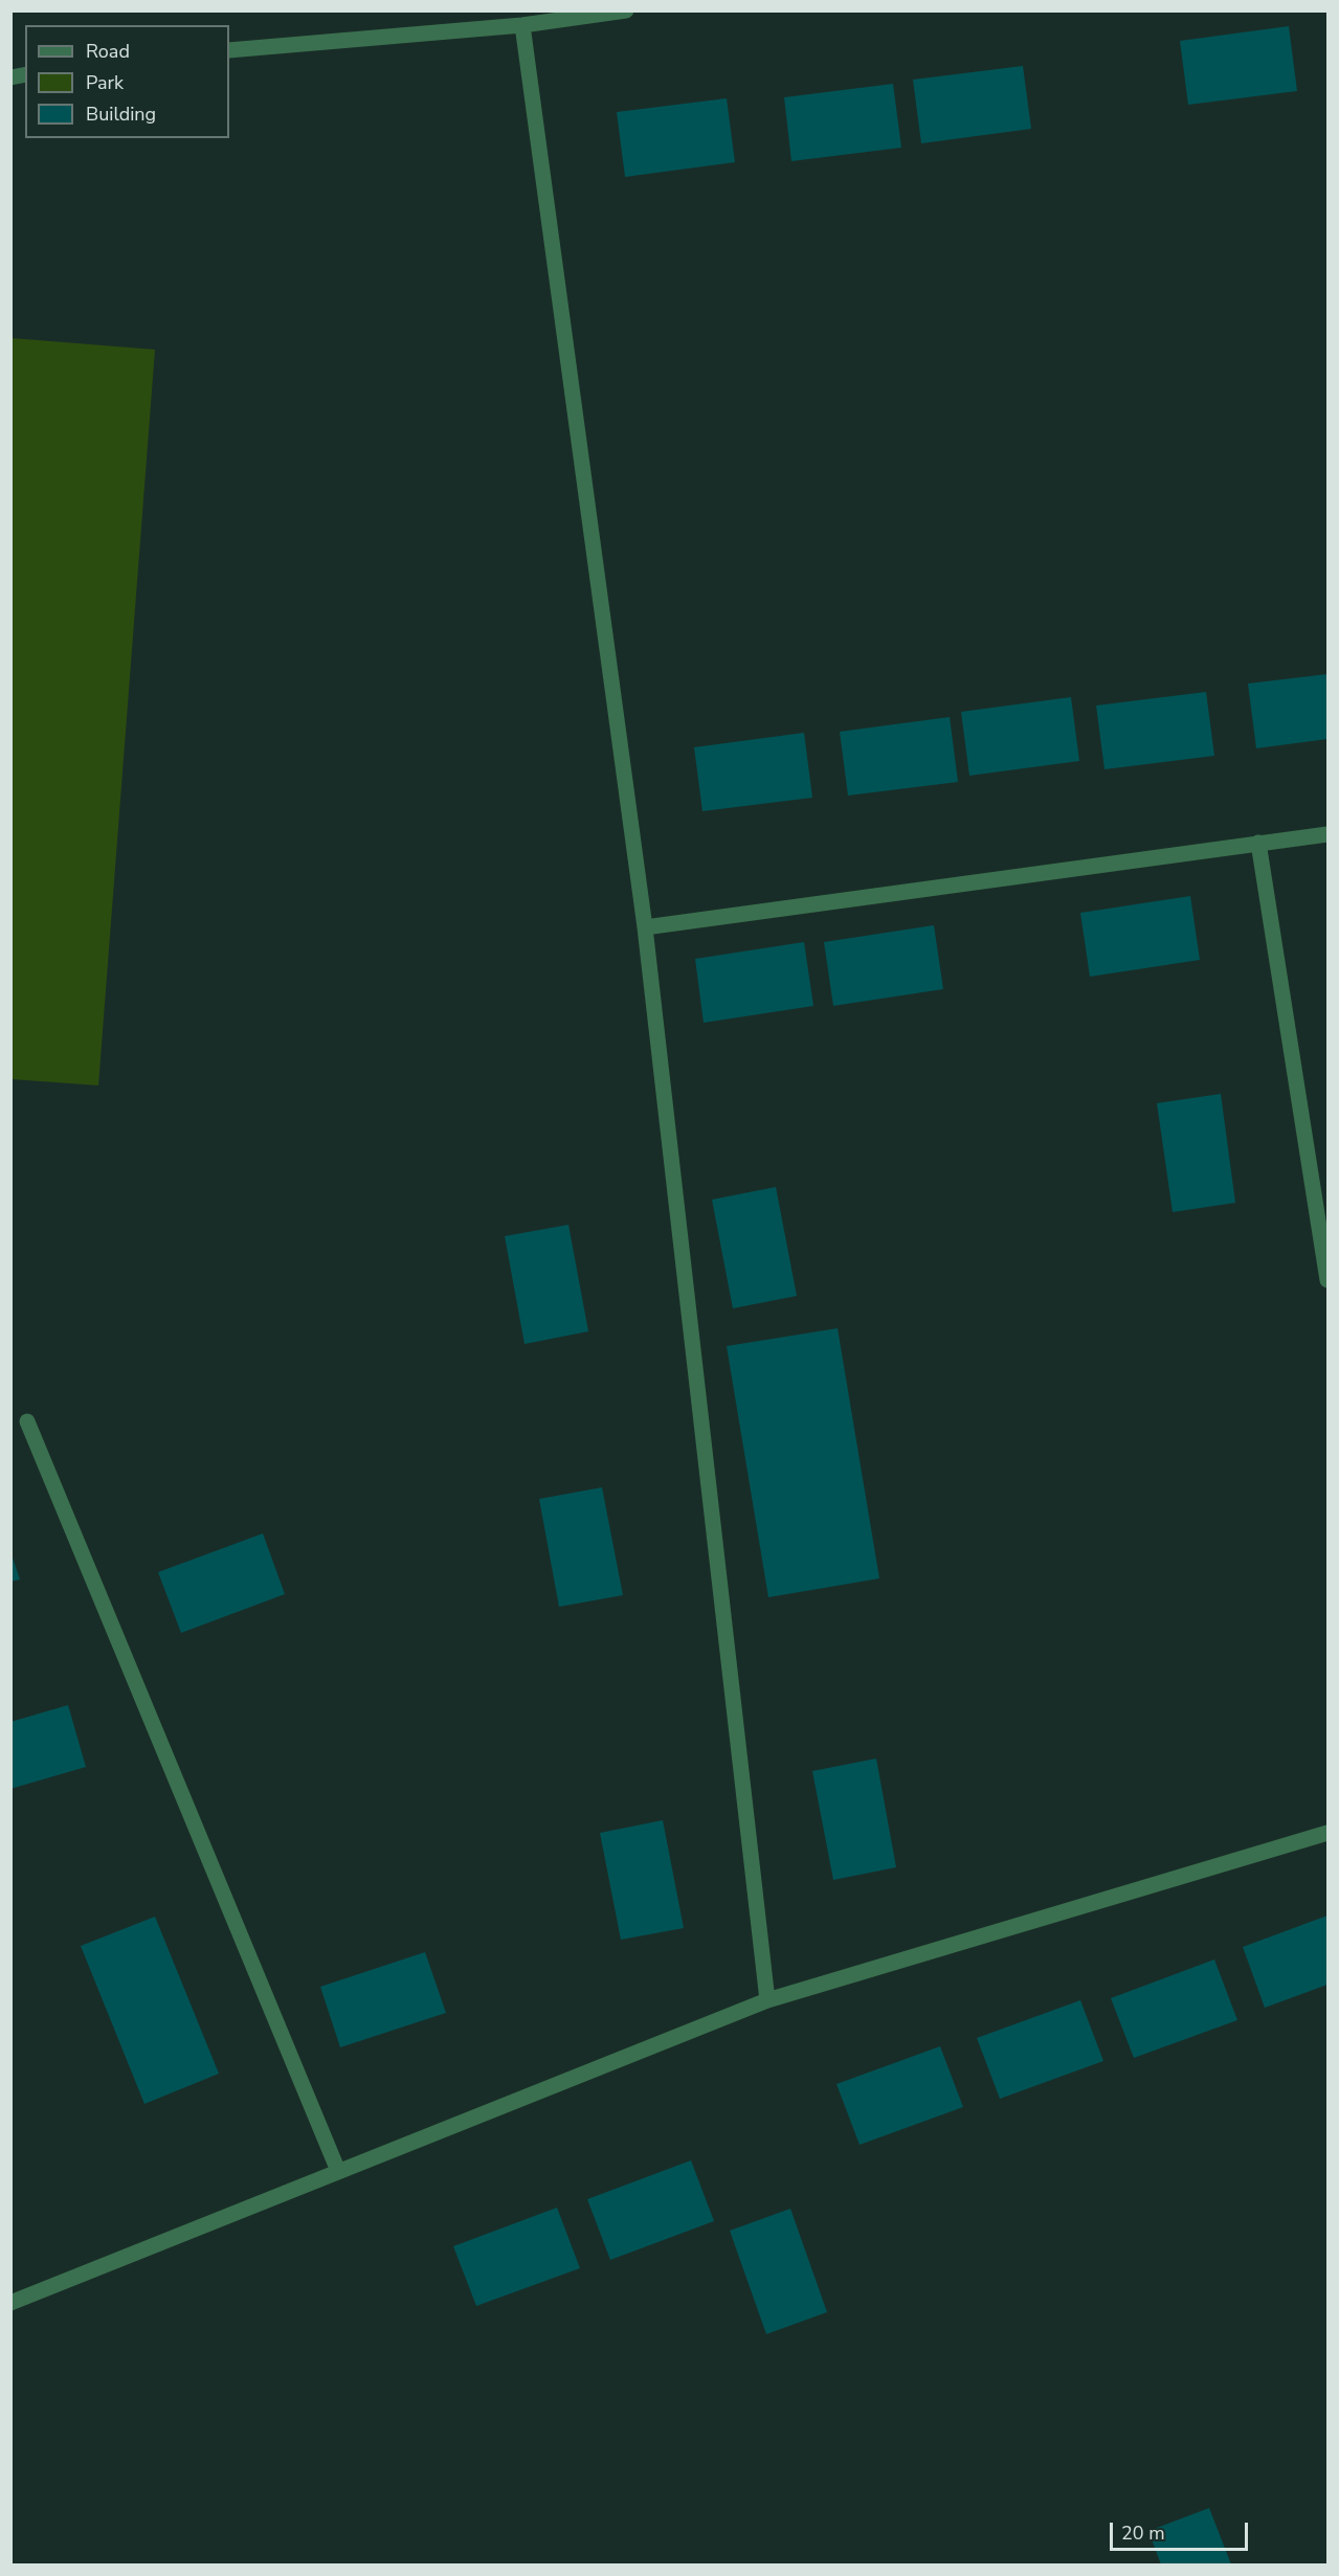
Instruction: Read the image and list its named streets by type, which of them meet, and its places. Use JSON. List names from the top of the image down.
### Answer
{
  "legend": ["Road", "Park", "Building"],
  "scale_bar": "20 m"
}
